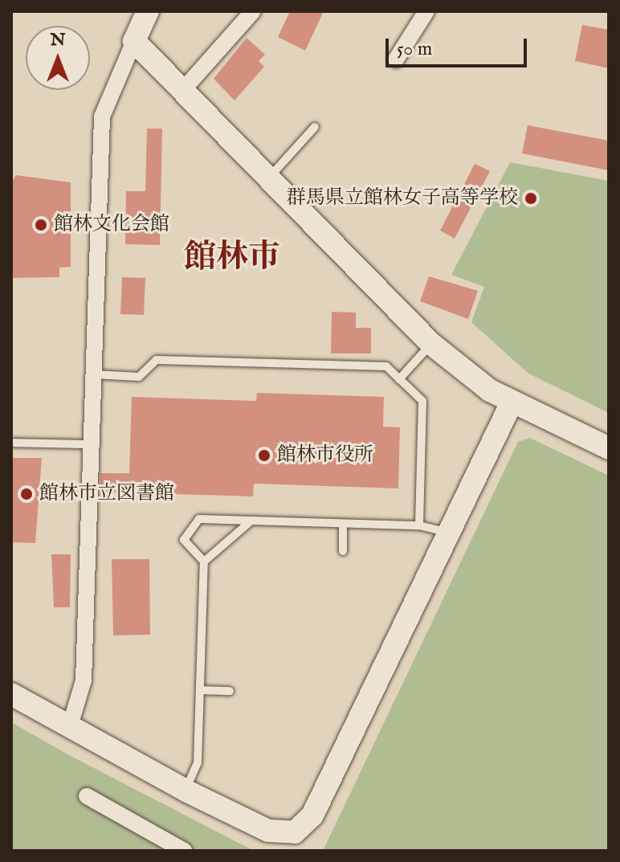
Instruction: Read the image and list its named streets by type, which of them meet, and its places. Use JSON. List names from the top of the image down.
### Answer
{
  "districts": ["館林市"],
  "places": [
    "群馬県立館林女子高等学校",
    "館林文化会館",
    "館林市役所",
    "館林市立図書館"
  ],
  "scale_bar": "50 m",
  "north": "top"
}
